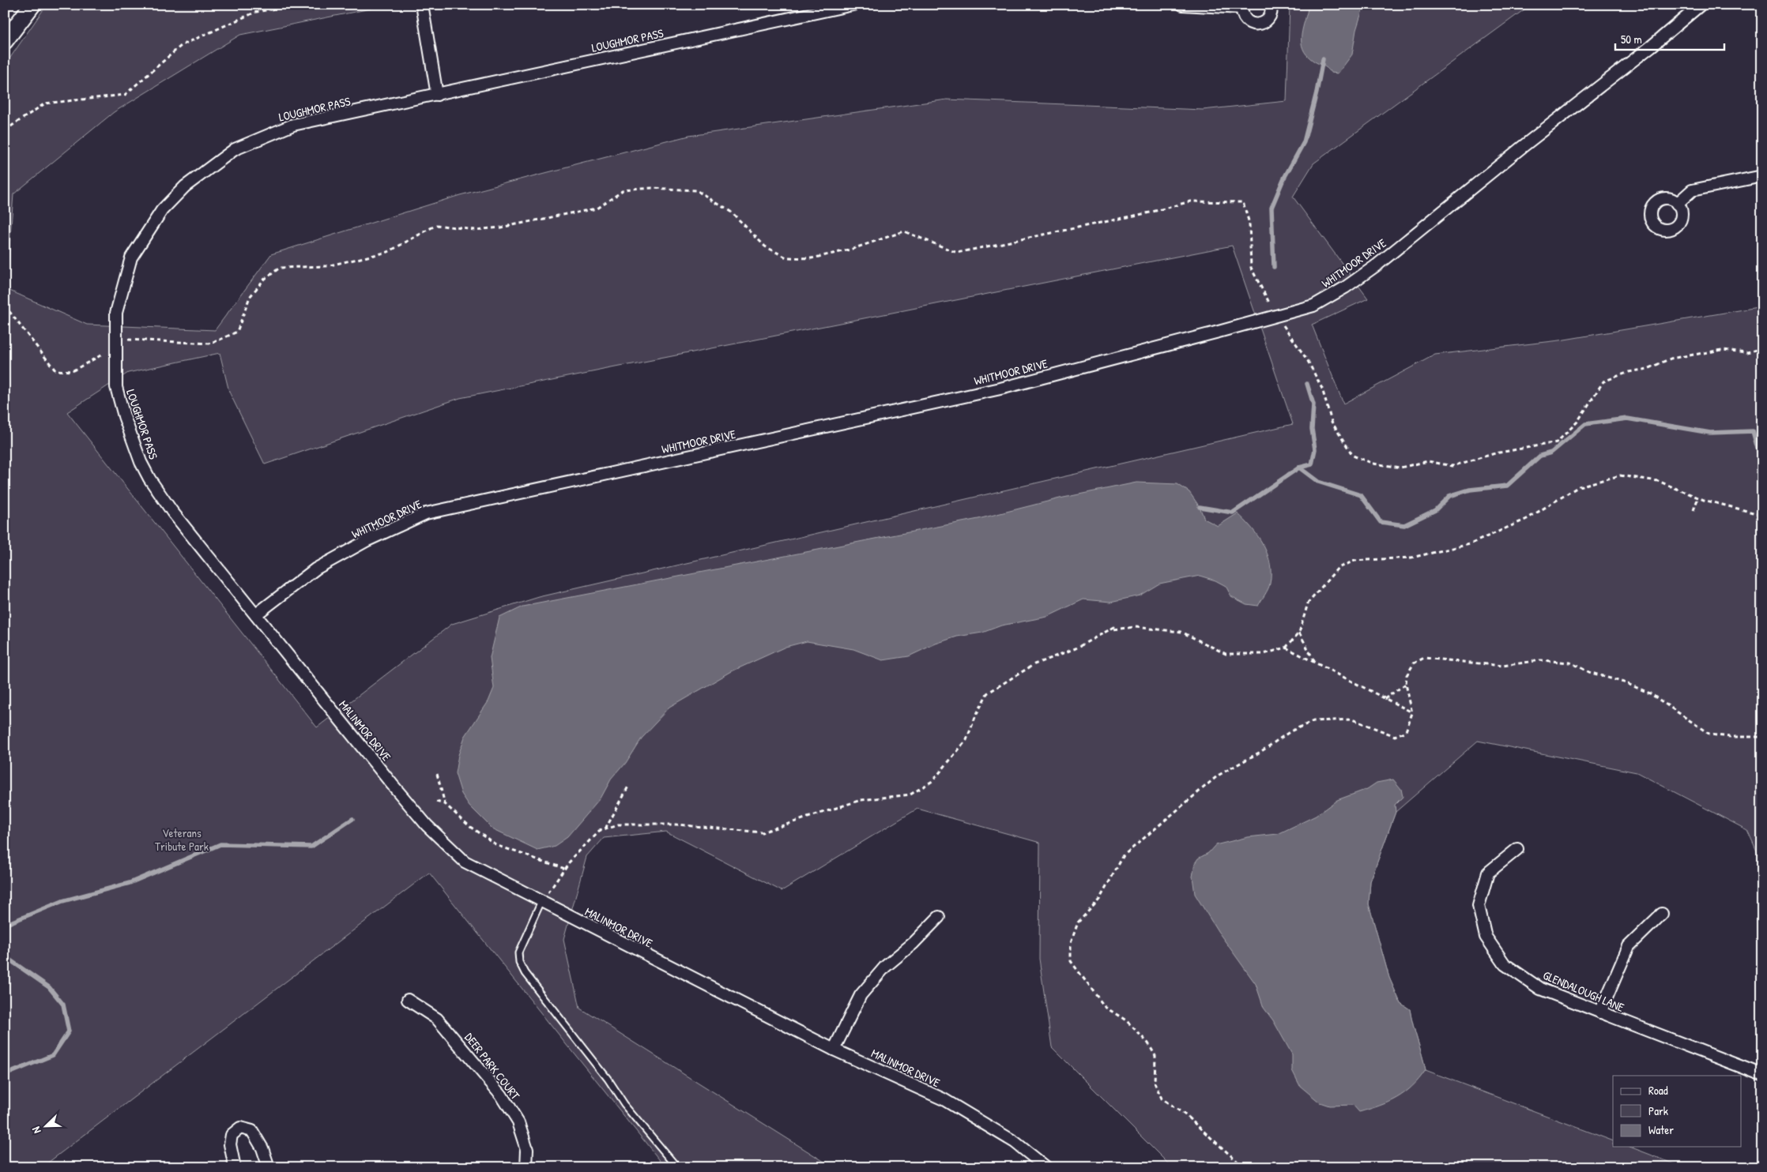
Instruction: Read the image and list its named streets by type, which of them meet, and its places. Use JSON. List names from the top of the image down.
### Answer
{
  "streets": {
    "street": [
      "LOUGHMOR PASS",
      "WHITMOOR DRIVE",
      "MALINMOR DRIVE",
      "GLENDALOUGH LANE",
      "DEER PARK COURT"
    ]
  },
  "crossings": [
    ["LOUGHMOR PASS", "WHITMOOR DRIVE"],
    ["LOUGHMOR PASS", "MALINMOR DRIVE"],
    ["WHITMOOR DRIVE", "MALINMOR DRIVE"]
  ],
  "parks": ["Veterans Tribute Park"],
  "legend": ["Road", "Park", "Water"],
  "scale_bar": "50 m",
  "north": "bottom left"
}
